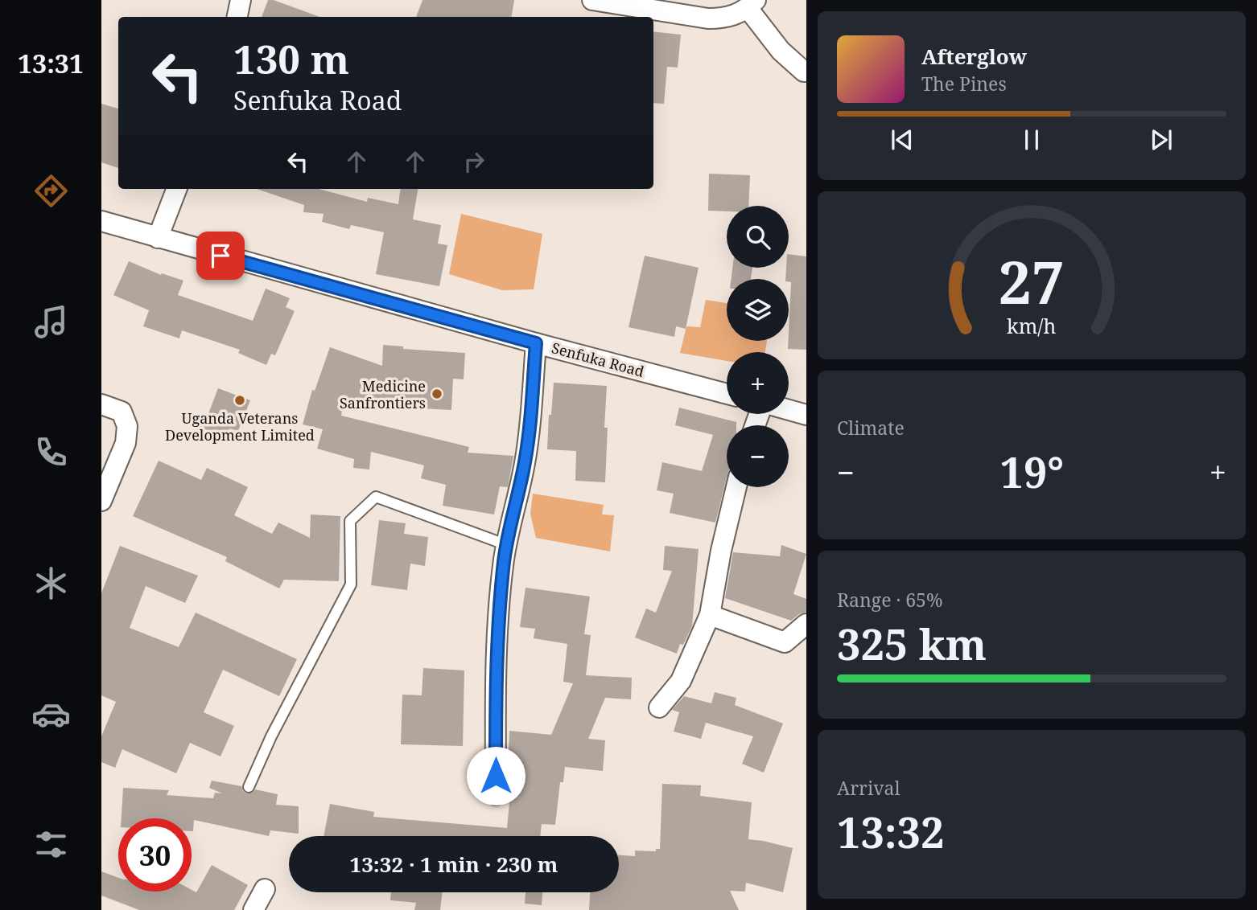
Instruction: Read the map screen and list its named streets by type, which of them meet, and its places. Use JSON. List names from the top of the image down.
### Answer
{
  "streets": {
    "street": ["Senfuka Road"]
  },
  "places": ["Medicine Sanfrontiers", "Uganda Veterans Development Limited"],
  "page": {
    "tabs": "13:31",
    "turn": ["130 m", "Senfuka Road"],
    "song": ["Afterglow", "The Pines"],
    "map_buttons": ["+", "−"],
    "tile": [
      "Climate",
      ["Range · 65%", "325 km"],
      ["Arrival", "13:32"]
    ],
    "heat": ["−", "19°", "+"],
    "limit": "30",
    "trip": "13:32 · 1 min · 230 m",
    "gauge": ["27", "km/h"]
  }
}
